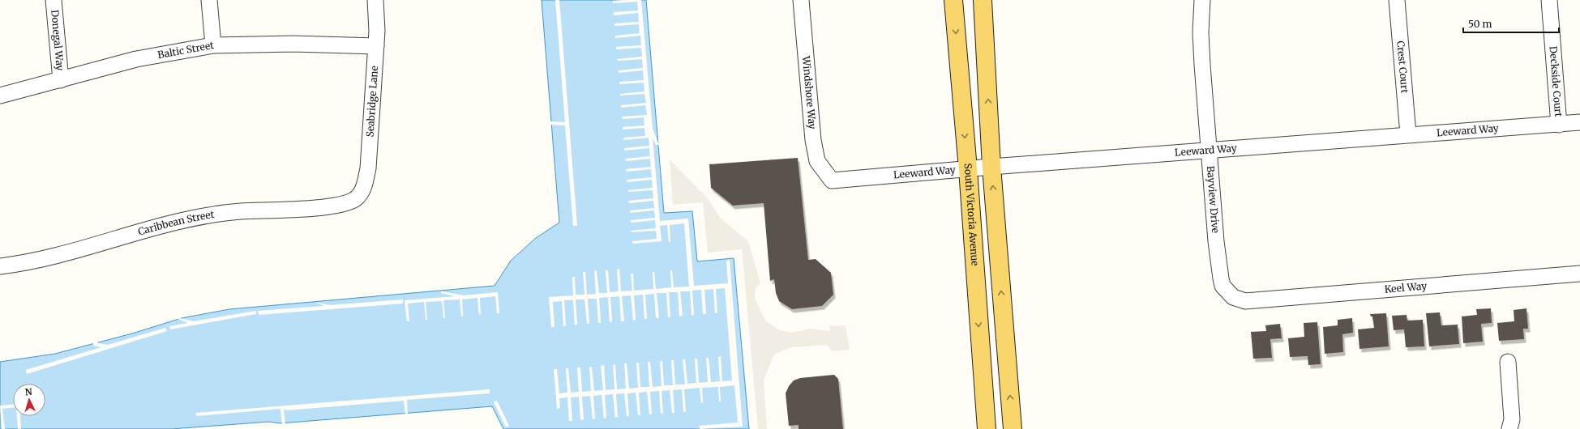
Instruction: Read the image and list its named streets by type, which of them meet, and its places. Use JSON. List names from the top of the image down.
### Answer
{
  "streets": {
    "main road": ["South Victoria Avenue"],
    "street": [
      "Donegal Way",
      "Baltic Street",
      "Crest Court",
      "Deckside Court",
      "Windshore Way",
      "Seabridge Lane",
      "Leeward Way",
      "Bayview Drive",
      "Caribbean Street",
      "Keel Way"
    ]
  },
  "crossings": [
    ["Donegal Way", "Baltic Street"],
    ["Baltic Street", "Seabridge Lane"],
    ["Crest Court", "Leeward Way"],
    ["Deckside Court", "Leeward Way"],
    ["Windshore Way", "Leeward Way"],
    ["Seabridge Lane", "Caribbean Street"],
    ["Leeward Way", "Bayview Drive"],
    ["Leeward Way", "South Victoria Avenue"],
    ["Bayview Drive", "Keel Way"]
  ],
  "scale_bar": "50 m",
  "north": "top"
}
